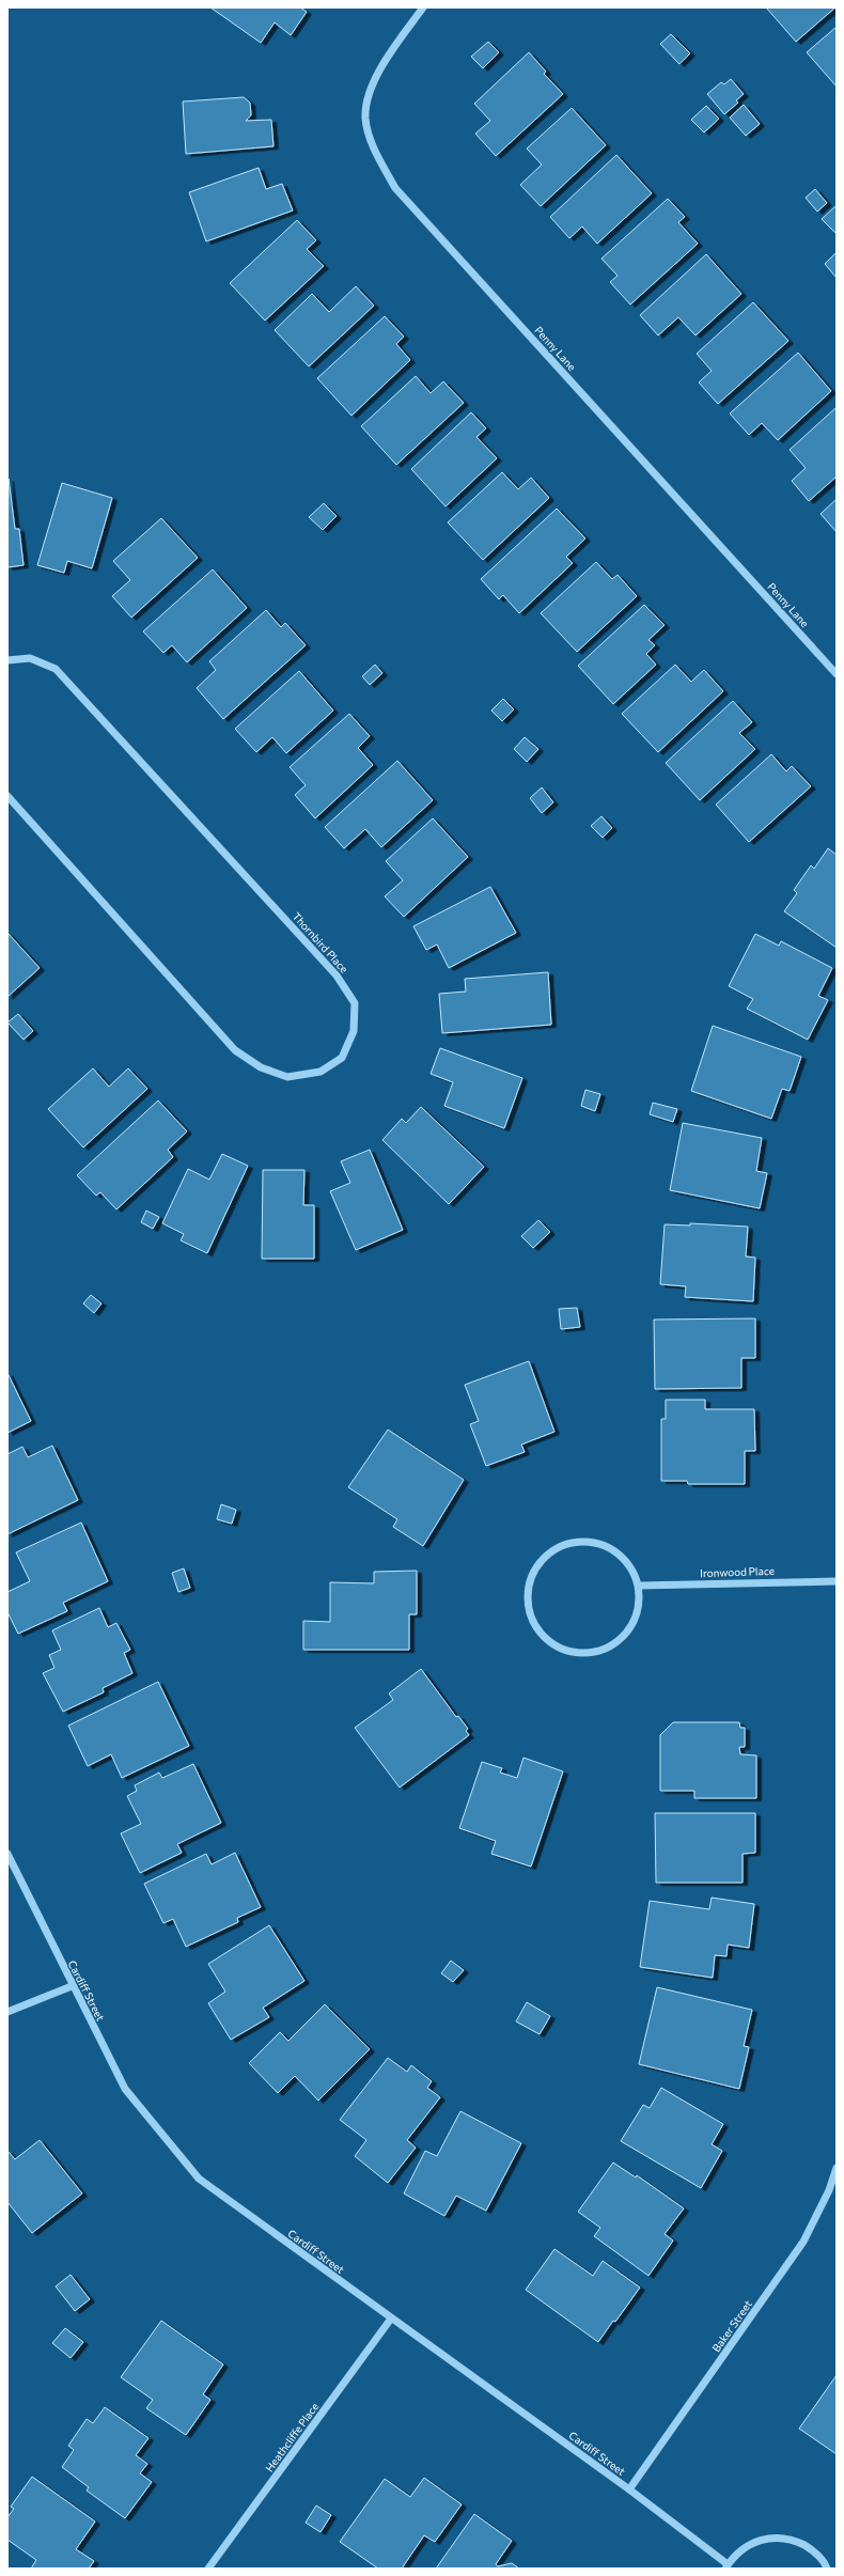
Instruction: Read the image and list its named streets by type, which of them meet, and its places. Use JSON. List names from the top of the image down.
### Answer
{
  "streets": {
    "street": [
      "Penny Lane",
      "Thornbird Place",
      "Ironwood Place",
      "Cardiff Street",
      "Baker Street",
      "Heathcliffe Place"
    ]
  },
  "crossings": [
    ["Cardiff Street", "Baker Street"],
    ["Cardiff Street", "Heathcliffe Place"]
  ]
}
